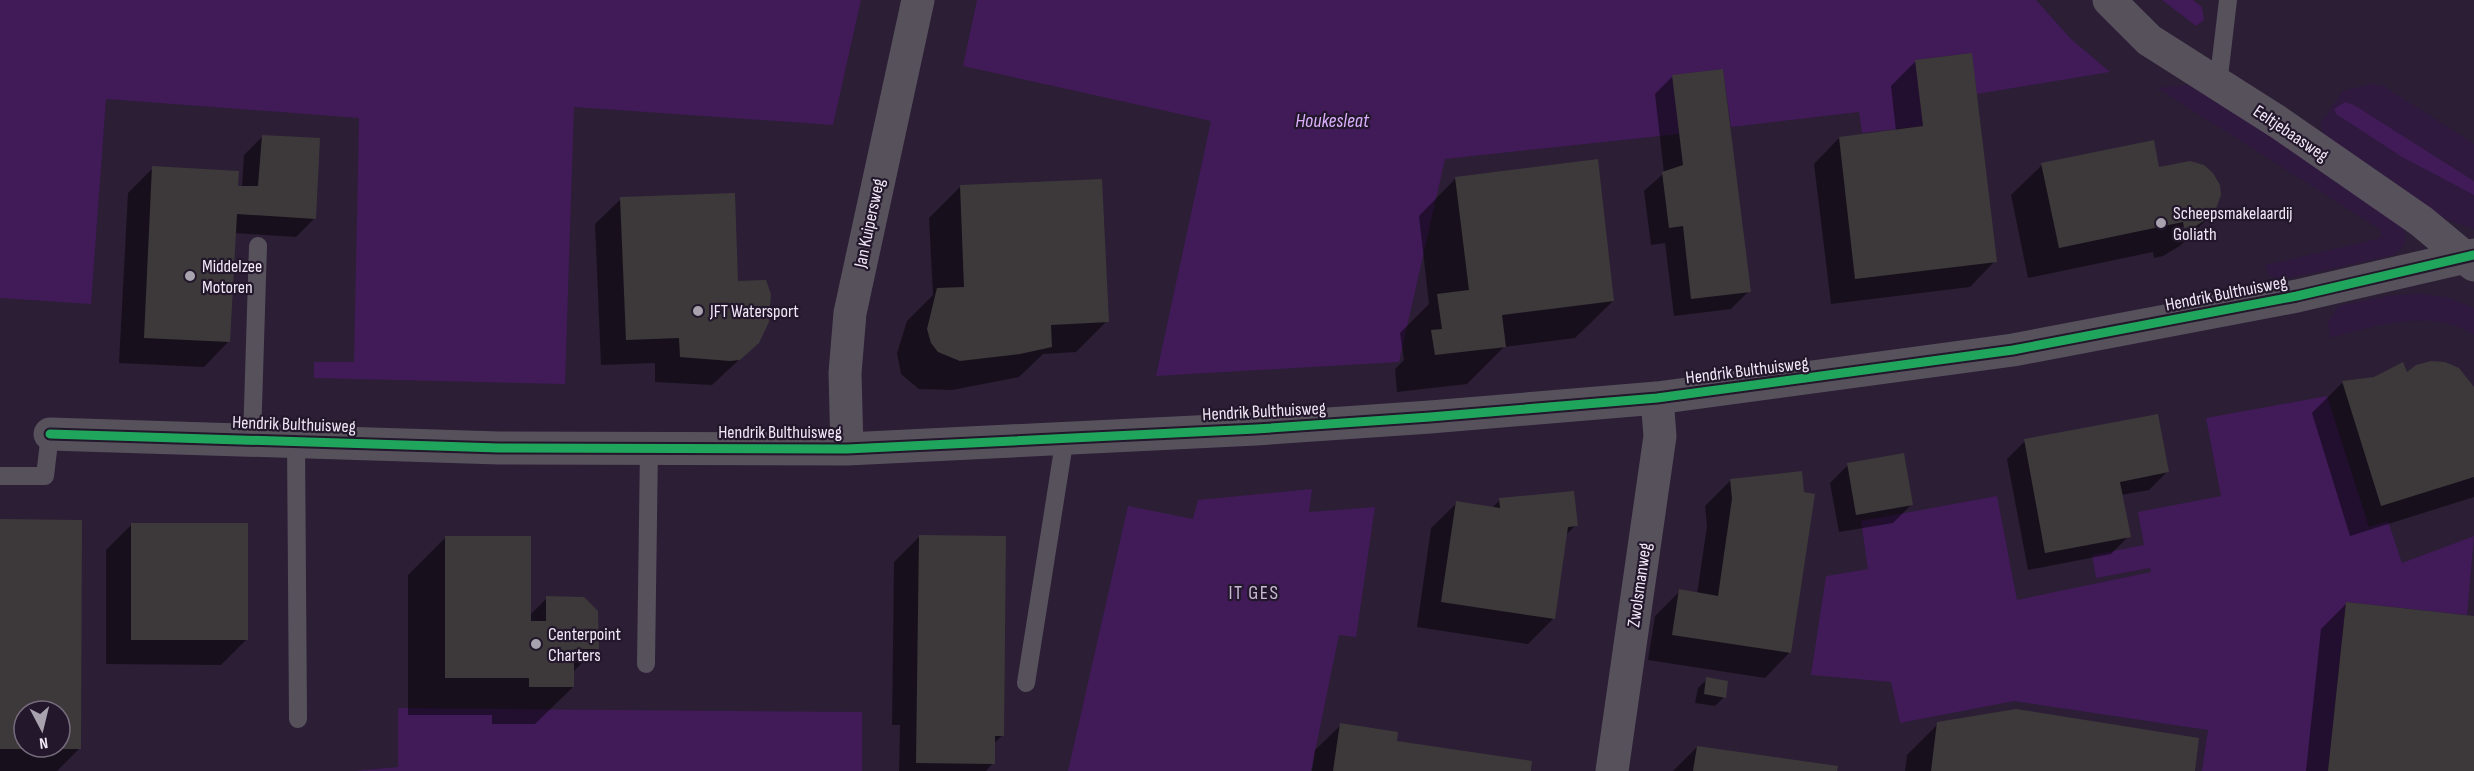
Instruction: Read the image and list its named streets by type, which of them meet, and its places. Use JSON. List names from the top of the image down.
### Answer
{
  "streets": {
    "street": [
      "Eeltjebaasweg",
      "Jan Kuipersweg",
      "Hendrik Bulthuisweg",
      "Zwolsmanweg"
    ]
  },
  "crossings": [
    ["Eeltjebaasweg", "Hendrik Bulthuisweg"],
    ["Jan Kuipersweg", "Hendrik Bulthuisweg"],
    ["Hendrik Bulthuisweg", "Zwolsmanweg"]
  ],
  "districts": ["IT GES"],
  "water": ["Houkesleat"],
  "places": [
    "Scheepsmakelaardij Goliath",
    "Middelzee Motoren",
    "JFT Watersport",
    "Centerpoint Charters"
  ],
  "north": "bottom"
}
